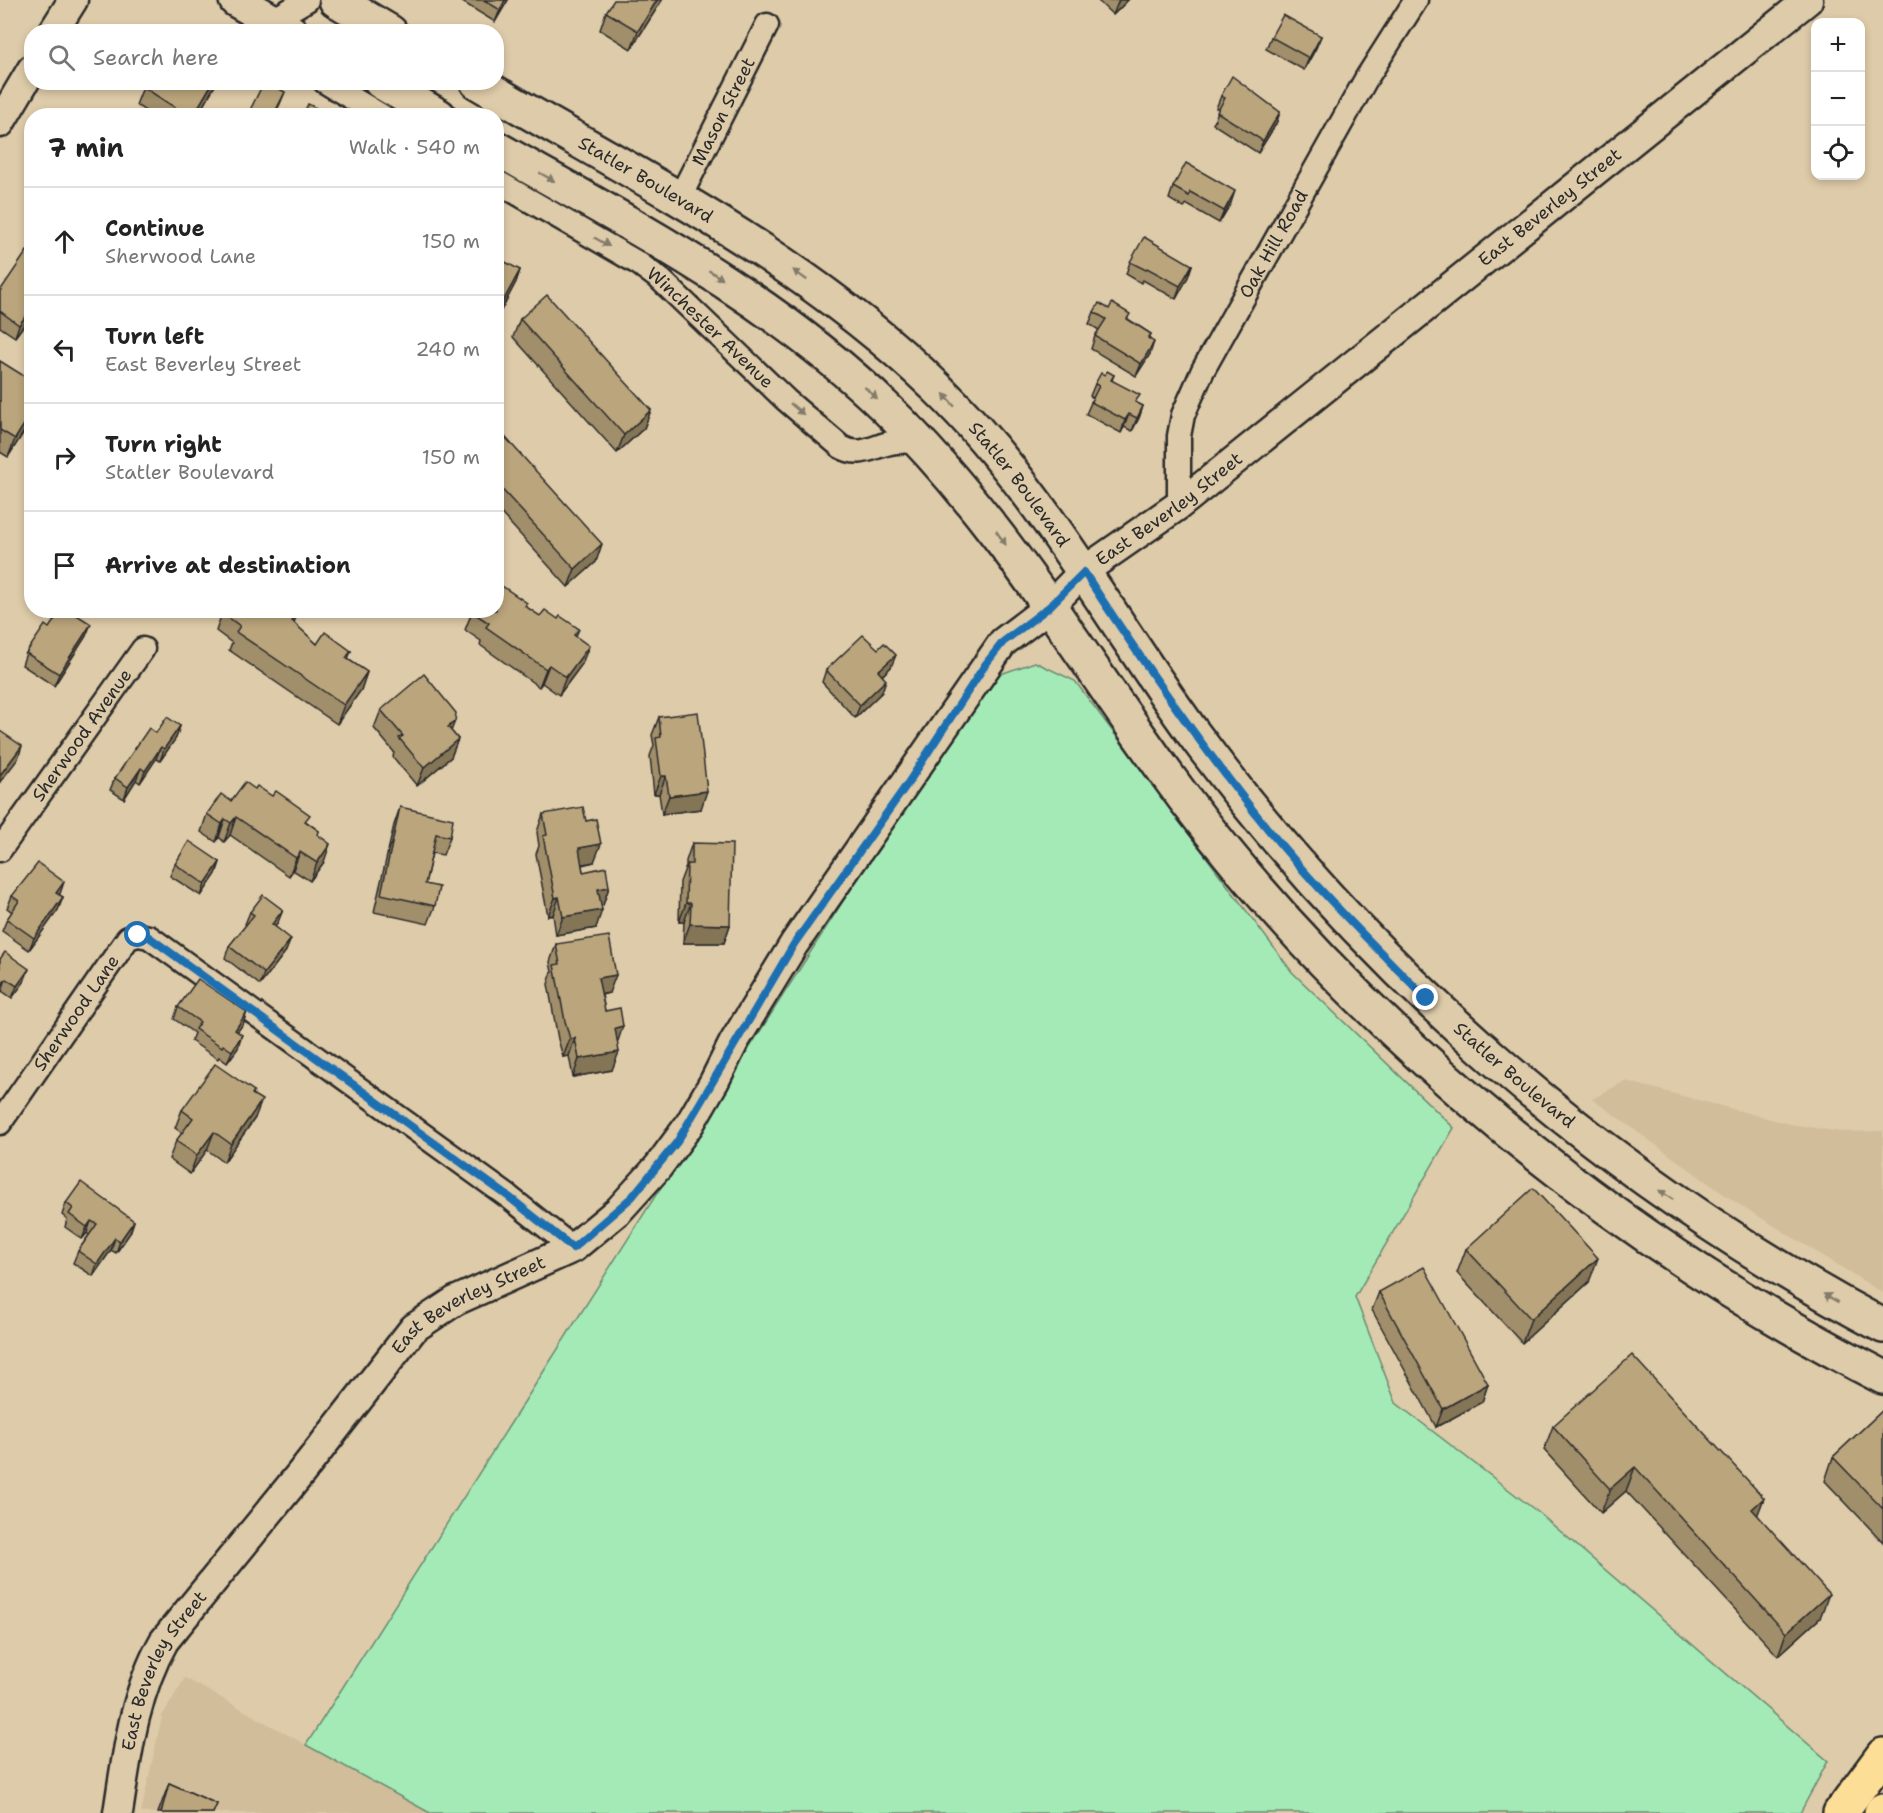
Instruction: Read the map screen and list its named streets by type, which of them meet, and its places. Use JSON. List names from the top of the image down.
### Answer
{
  "streets": {
    "main road": ["Statler Boulevard"],
    "street": [
      "Mason Street",
      "East Beverley Street",
      "Oak Hill Road",
      "Winchester Avenue",
      "Sherwood Avenue",
      "Sherwood Lane"
    ]
  },
  "crossings": [
    ["Mason Street", "Statler Boulevard"],
    ["Statler Boulevard", "East Beverley Street"],
    ["East Beverley Street", "Oak Hill Road"],
    ["East Beverley Street", "Sherwood Lane"]
  ],
  "one_way": ["Winchester Avenue"],
  "page": {
    "map_buttons": ["+", "−"],
    "search": "Search here",
    "heading": ["7 min", "Walk · 540 m"],
    "list": [
      ["Continue", "Sherwood Lane", "150 m"],
      ["Turn left", "East Beverley Street", "240 m"],
      ["Turn right", "Statler Boulevard", "150 m"],
      "Arrive at destination"
    ]
  }
}
